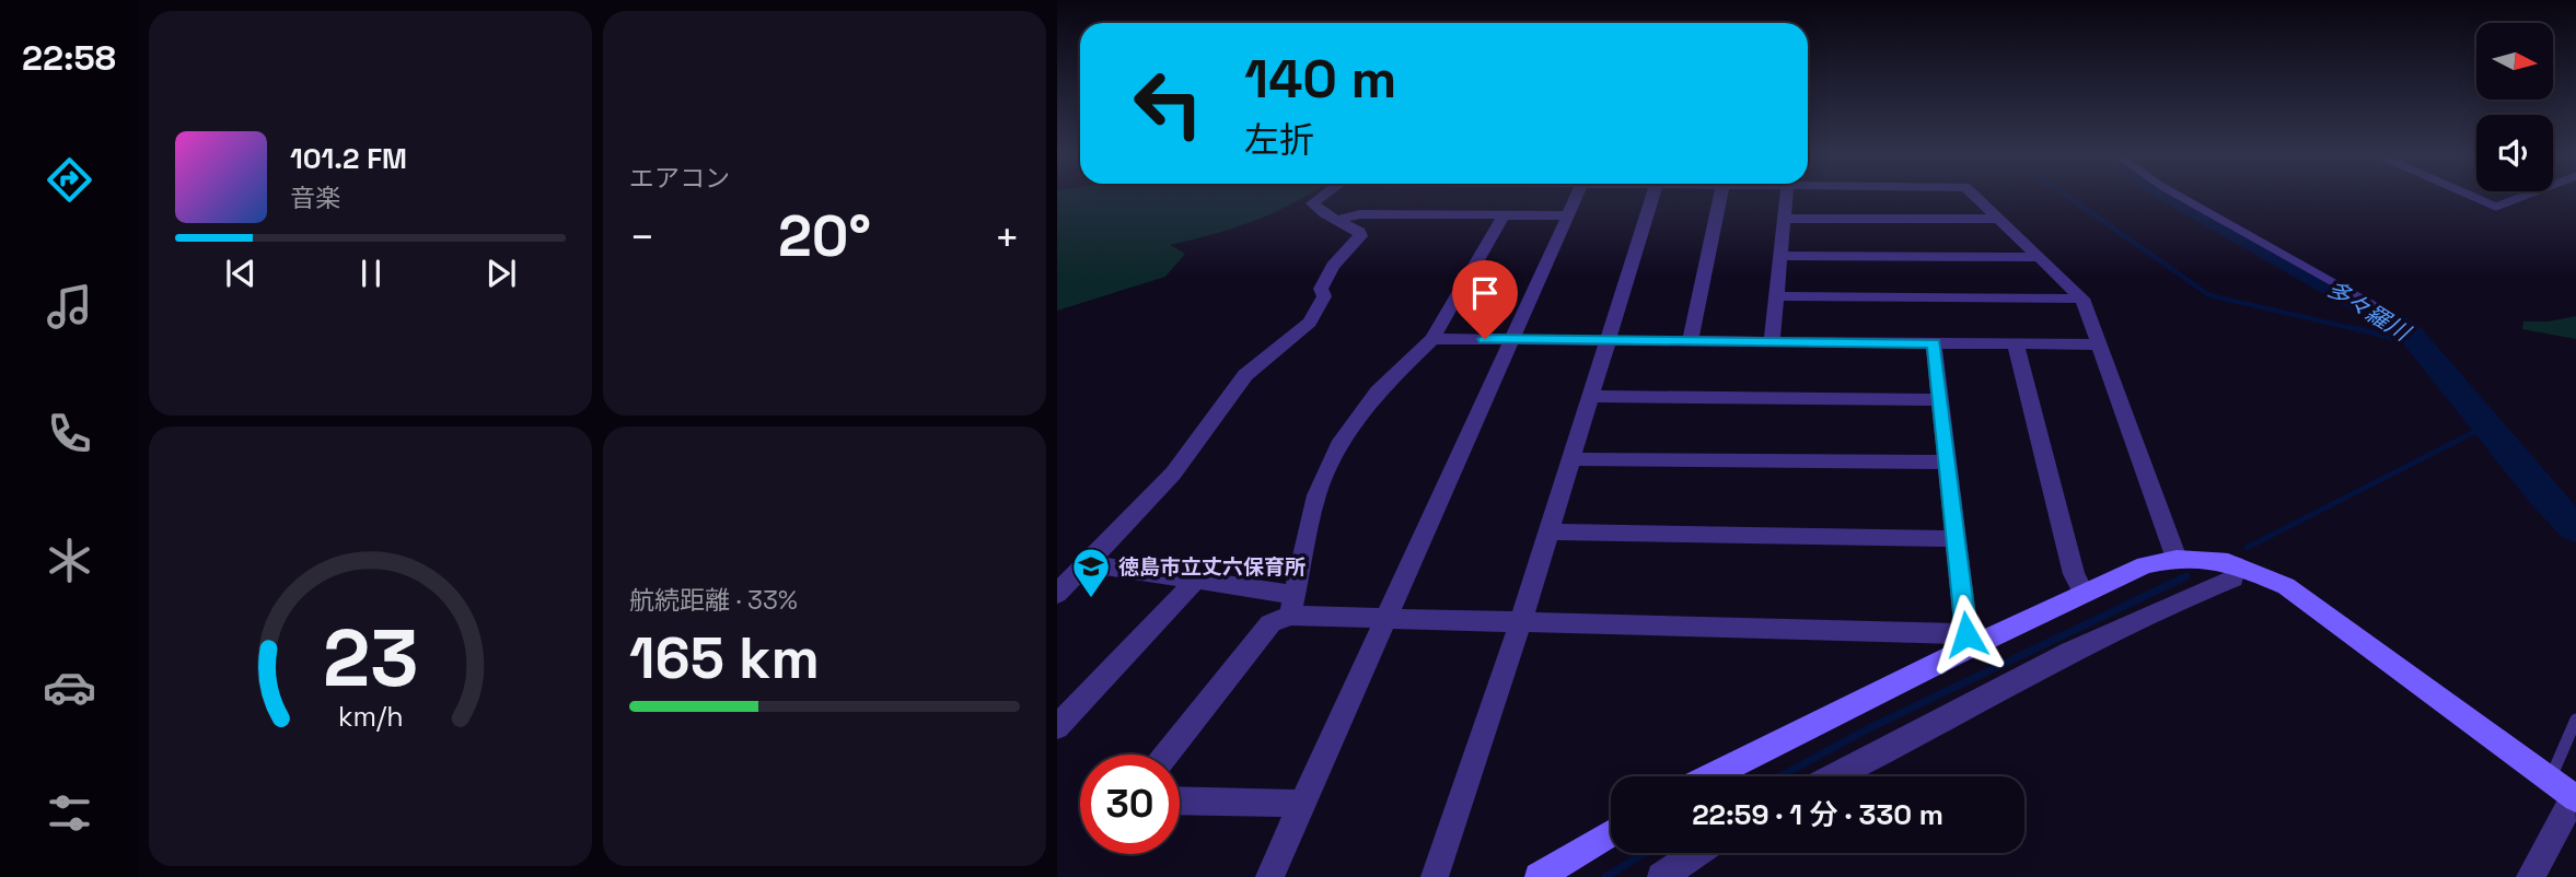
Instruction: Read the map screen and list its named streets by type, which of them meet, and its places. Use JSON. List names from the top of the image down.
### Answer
{
  "water": ["多々羅川"],
  "places": {
    "school or university": ["徳島市立丈六保育所"]
  },
  "north": "right",
  "page": {
    "tabs": "22:58",
    "tile": [
      "エアコン",
      ["航続距離 · 33%", "165 km"]
    ],
    "turn": ["140 m", "左折"],
    "song": ["101.2 FM", "音楽"],
    "heat": ["−", "20°", "+"],
    "limit": "30",
    "trip": "22:59 · 1 分 · 330 m",
    "gauge": ["23", "km/h"]
  }
}
